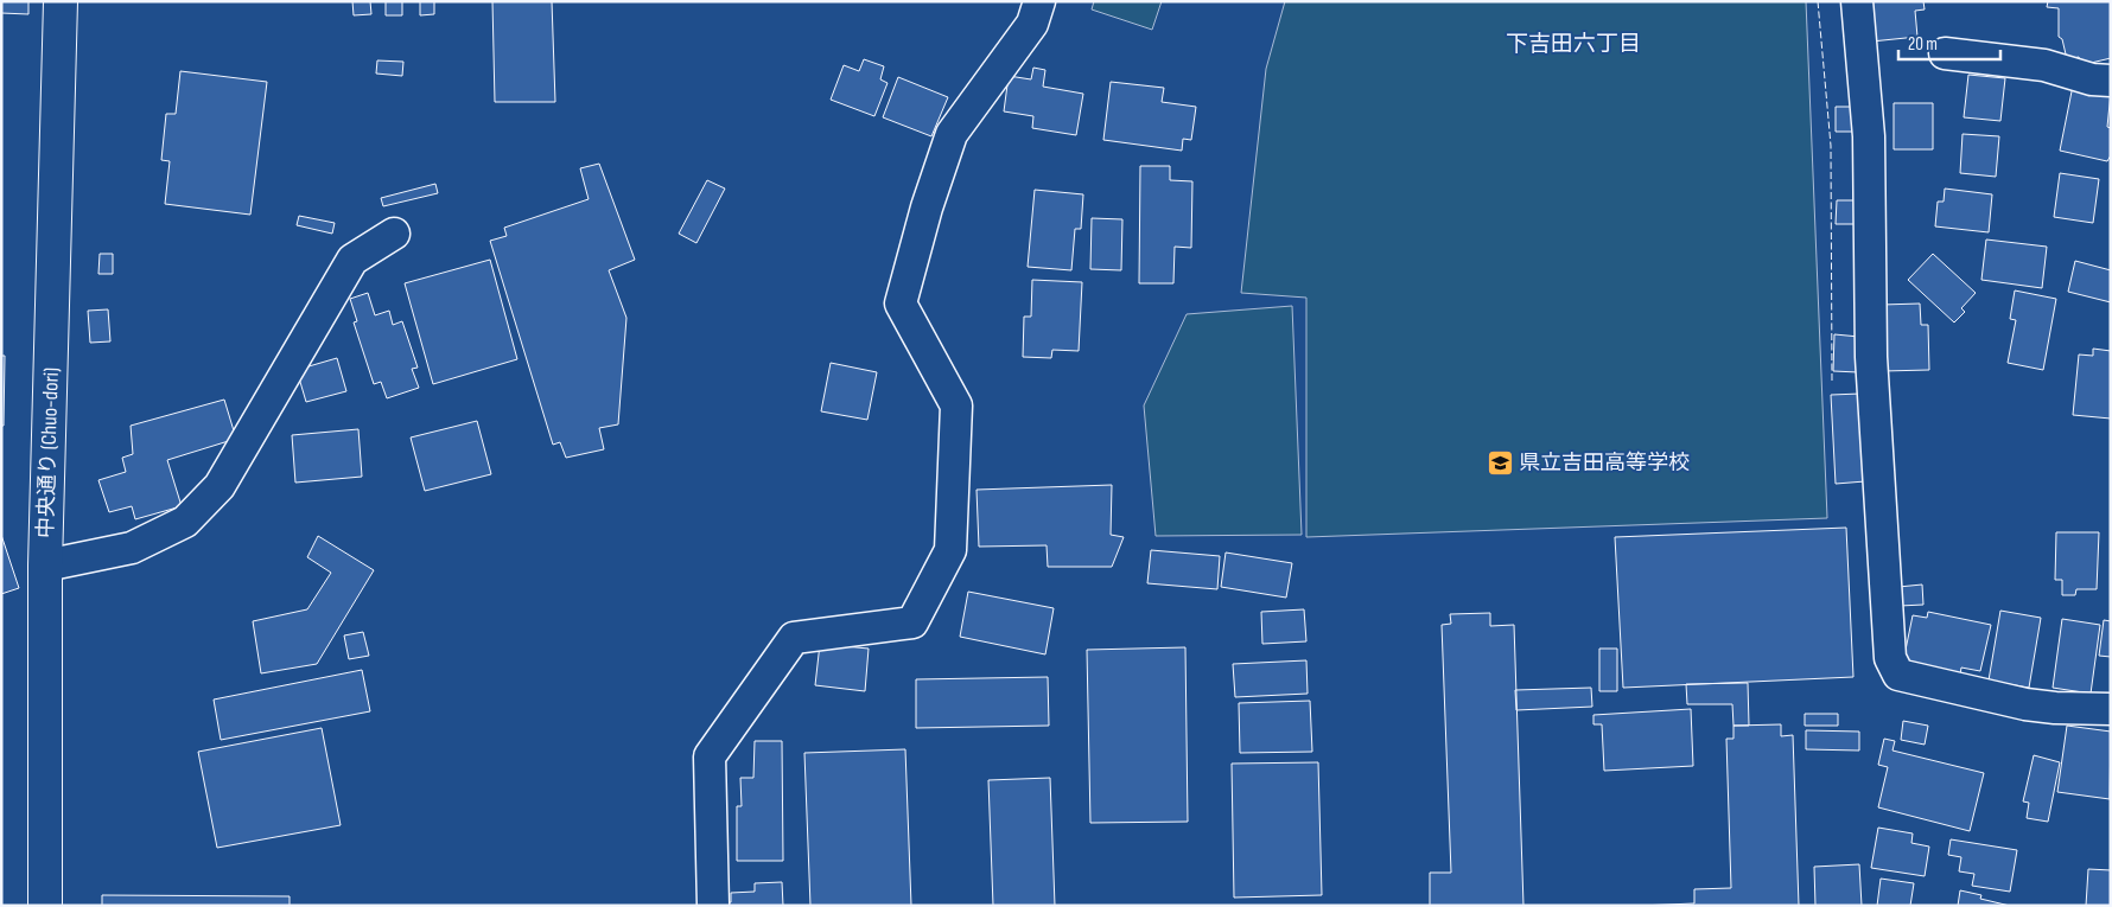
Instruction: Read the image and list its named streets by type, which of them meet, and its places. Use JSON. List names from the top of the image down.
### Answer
{
  "streets": {
    "street": ["中央通り (Chuo-dori)"]
  },
  "districts": ["下吉田六丁目"],
  "places": {
    "school or university": ["県立吉田高等学校"]
  },
  "scale_bar": "20 m"
}
